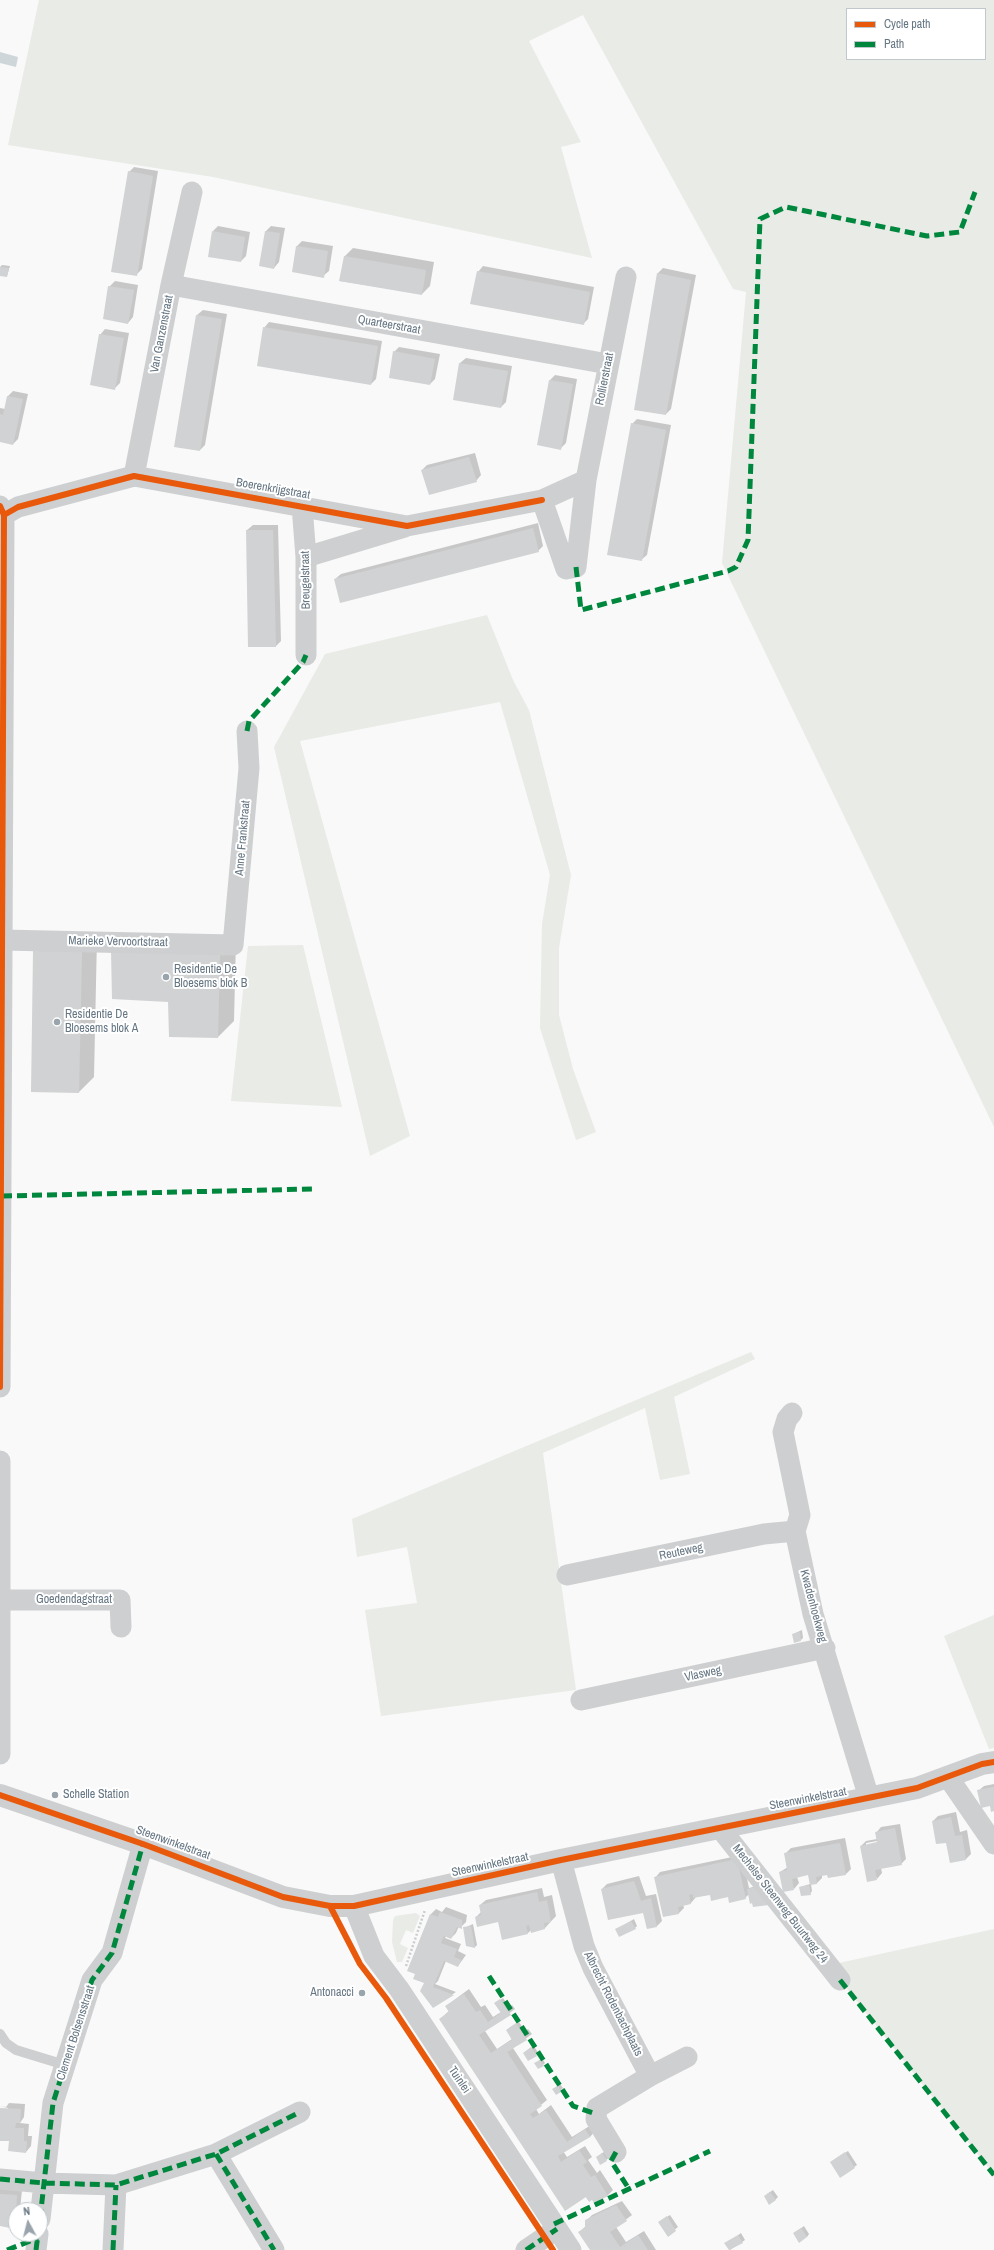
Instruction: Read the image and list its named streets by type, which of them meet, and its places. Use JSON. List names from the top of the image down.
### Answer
{
  "streets": {
    "street": [
      "Quarteerstraat",
      "Van Ganzenstraat",
      "Rollierstraat",
      "Boerenkrijgstraat",
      "Breugelstraat",
      "Anne Frankstraat",
      "Marieke Vervoortstraat",
      "Reuteweg",
      "Goedendagstraat",
      "Kwadenhoekweg",
      "Vlasweg",
      "Steenwinkelstraat",
      "Mechelse Steenweg Buurtweg 24",
      "Albrecht Rodenbachplaats",
      "Clement Bolsensstraat",
      "Tuinlei"
    ]
  },
  "crossings": [
    ["Quarteerstraat", "Van Ganzenstraat"],
    ["Quarteerstraat", "Rollierstraat"],
    ["Van Ganzenstraat", "Boerenkrijgstraat"],
    ["Rollierstraat", "Boerenkrijgstraat"],
    ["Boerenkrijgstraat", "Breugelstraat"],
    ["Anne Frankstraat", "Marieke Vervoortstraat"],
    ["Reuteweg", "Kwadenhoekweg"],
    ["Kwadenhoekweg", "Vlasweg"],
    ["Kwadenhoekweg", "Steenwinkelstraat"],
    ["Steenwinkelstraat", "Mechelse Steenweg Buurtweg 24"],
    ["Steenwinkelstraat", "Albrecht Rodenbachplaats"],
    ["Steenwinkelstraat", "Clement Bolsensstraat"],
    ["Steenwinkelstraat", "Tuinlei"]
  ],
  "places": [
    "Residentie De Bloesems blok B",
    "Residentie De Bloesems blok A",
    "Schelle Station",
    "Antonacci"
  ],
  "legend": ["Cycle path", "Path"],
  "north": "top"
}
